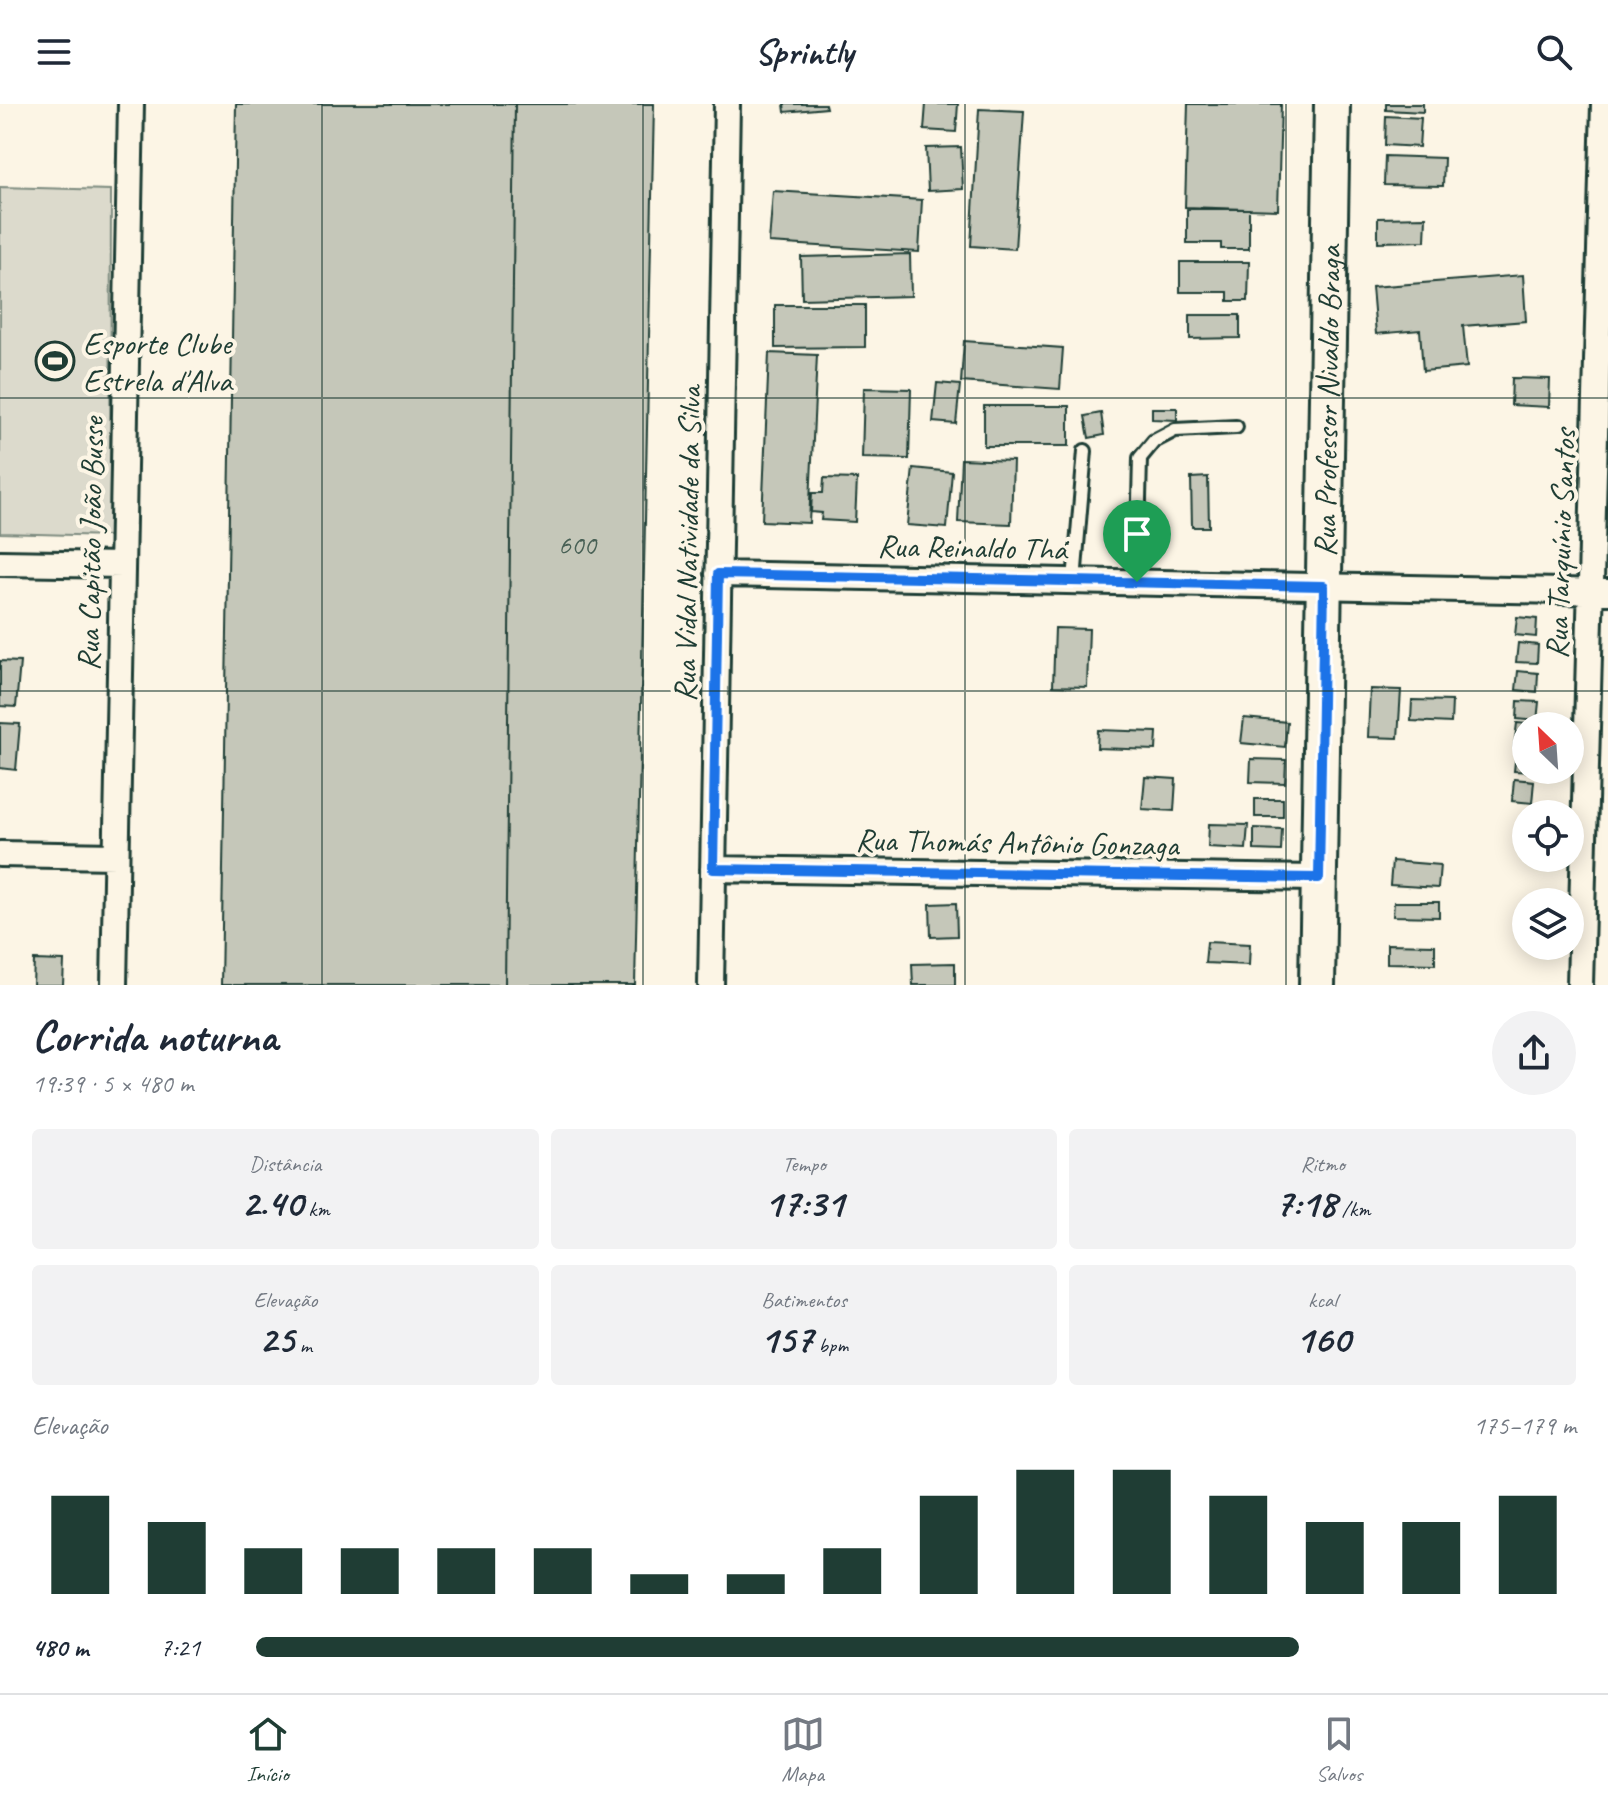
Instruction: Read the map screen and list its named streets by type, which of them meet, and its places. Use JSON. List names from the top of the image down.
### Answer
{
  "streets": {
    "main road": ["Rua Professor Nivaldo Braga"],
    "street": [
      "Rua Capitão João Busse",
      "Rua Vidal Natividade da Silva",
      "Rua Tarquínio Santos",
      "Rua Reinaldo Thá",
      "Rua Thomás Antônio Gonzaga"
    ]
  },
  "crossings": [
    ["Rua Professor Nivaldo Braga", "Rua Reinaldo Thá"],
    ["Rua Professor Nivaldo Braga", "Rua Thomás Antônio Gonzaga"],
    ["Rua Vidal Natividade da Silva", "Rua Reinaldo Thá"],
    ["Rua Vidal Natividade da Silva", "Rua Thomás Antônio Gonzaga"],
    ["Rua Tarquínio Santos", "Rua Reinaldo Thá"]
  ],
  "places": {
    "sports": ["Esporte Clube Estrela d'Alva"]
  },
  "house_numbers": ["600"],
  "north": "top left",
  "page": {
    "header": "Sprintly",
    "heading": ["Corrida noturna", "19:39 · 5 × 480 m"],
    "stats": [
      ["Distância", "2.40 km"],
      ["Tempo", "17:31"],
      ["Ritmo", "7:18 /km"],
      ["Elevação", "25 m"],
      ["Batimentos", "157 bpm"],
      ["kcal", "160"]
    ],
    "chart": ["Elevação", "175–179 m"],
    "list": [
      {
        "name": "480 m",
        "note": "7:21"
      }
    ],
    "tabs": ["Início", "Mapa", "Salvos"]
  }
}
